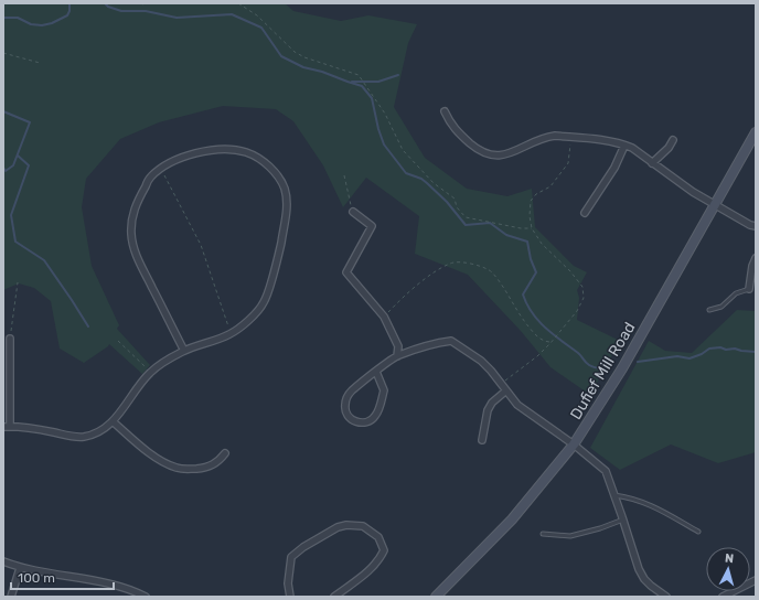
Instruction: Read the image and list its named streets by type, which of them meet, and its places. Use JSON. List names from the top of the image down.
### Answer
{
  "streets": {
    "main road": ["Dufief Mill Road"]
  },
  "scale_bar": "100 m",
  "north": "top"
}
